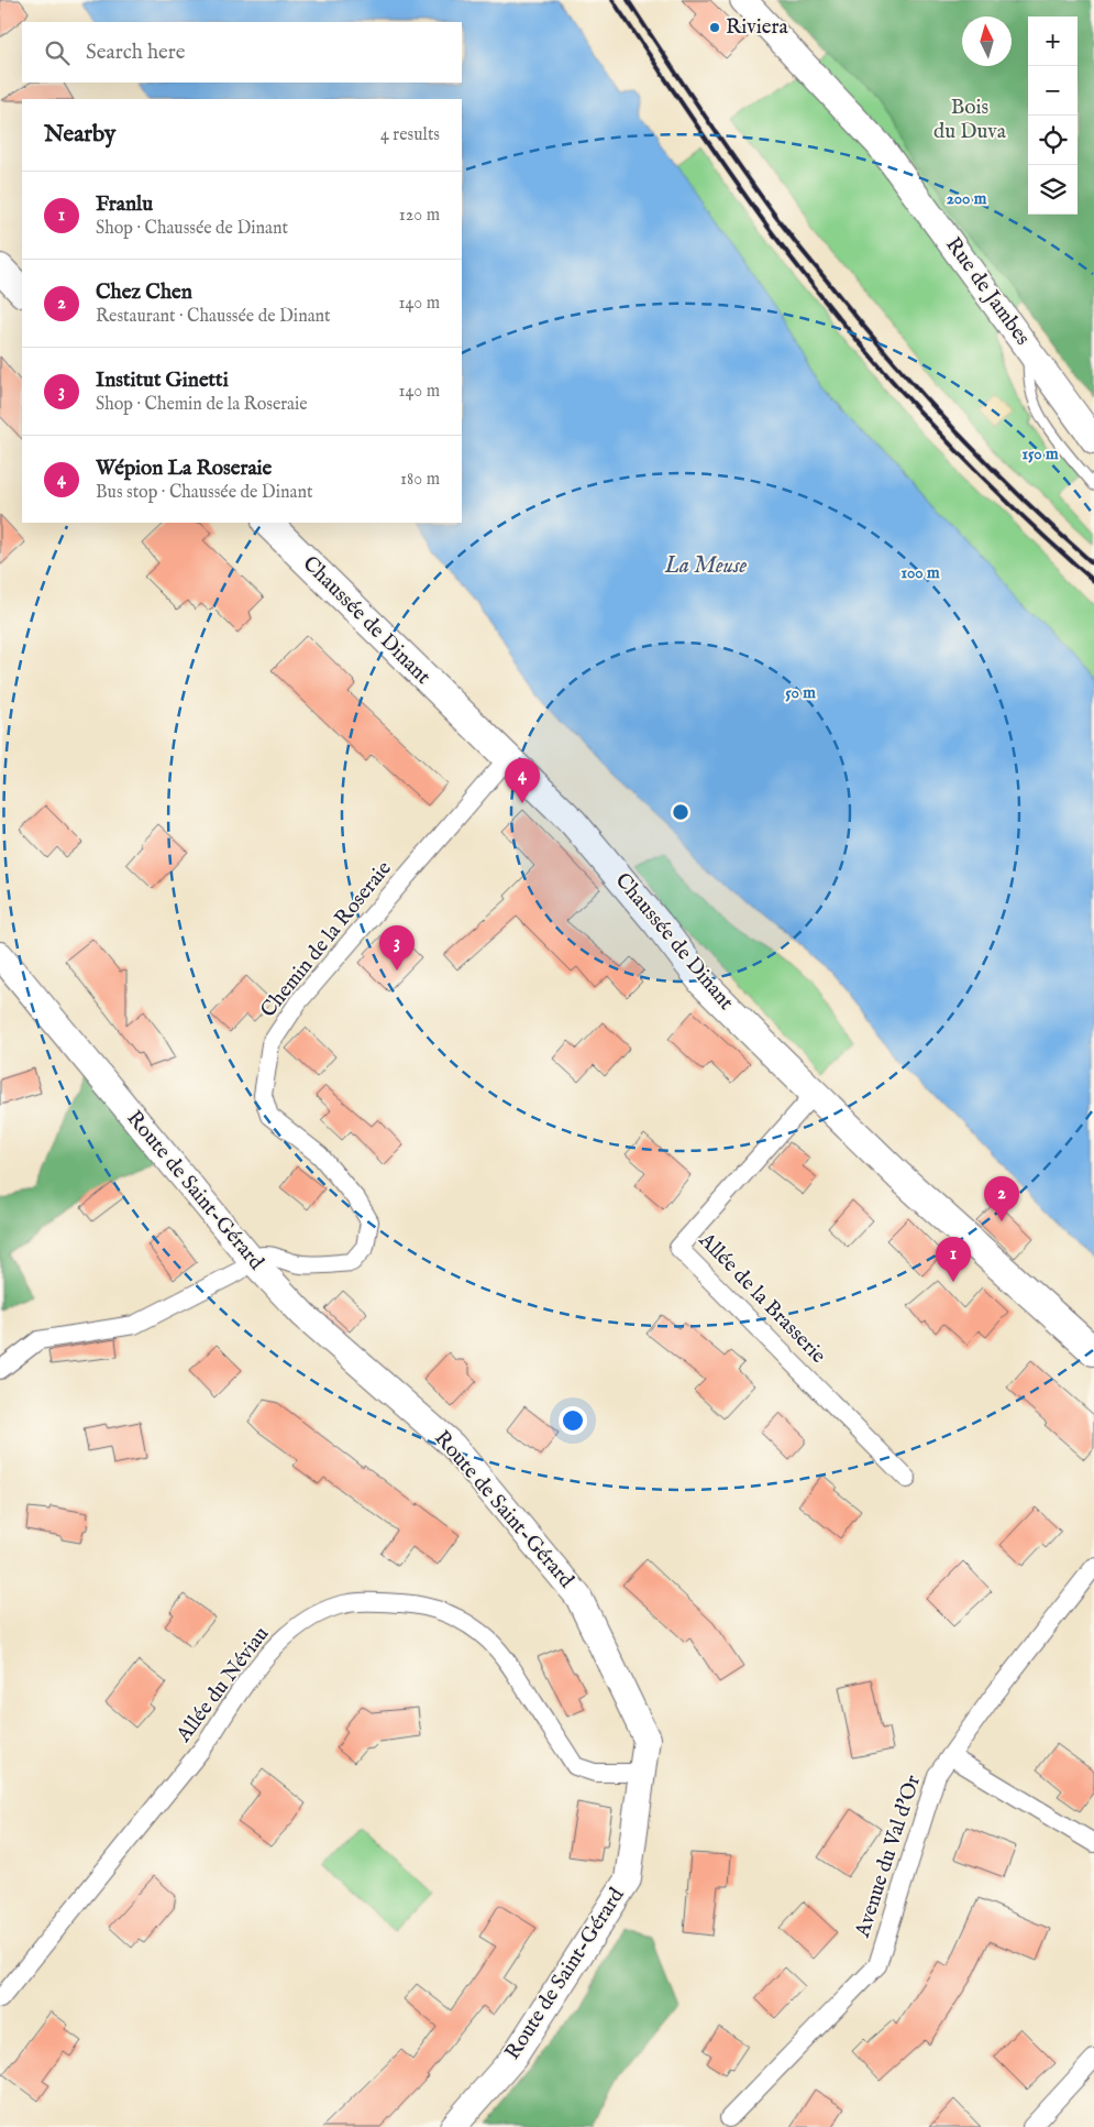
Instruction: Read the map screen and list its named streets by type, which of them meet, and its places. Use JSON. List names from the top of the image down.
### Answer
{
  "streets": {
    "main road": ["Rue de Jambes", "Chaussée de Dinant", "Route de Saint-Gérard"],
    "street": [
      "Chemin de la Roseraie",
      "Allée de la Brasserie",
      "Allée du Néviau",
      "Avenue du Val d'Or"
    ]
  },
  "crossings": [
    ["Chaussée de Dinant", "Chemin de la Roseraie"],
    ["Chaussée de Dinant", "Allée de la Brasserie"],
    ["Chemin de la Roseraie", "Route de Saint-Gérard"],
    ["Route de Saint-Gérard", "Allée du Néviau"]
  ],
  "water": ["La Meuse"],
  "parks": ["Bois du Duva"],
  "places": ["Riviera"],
  "north": "top",
  "page": {
    "map_buttons": ["+", "−"],
    "search": "Search here",
    "heading": ["Nearby", "4 results"],
    "list": [
      {
        "mark": "1",
        "name": "Franlu",
        "note": "Shop · Chaussée de Dinant",
        "value": "120 m"
      },
      {
        "mark": "2",
        "name": "Chez Chen",
        "note": "Restaurant · Chaussée de Dinant",
        "value": "140 m"
      },
      {
        "mark": "3",
        "name": "Institut Ginetti",
        "note": "Shop · Chemin de la Roseraie",
        "value": "140 m"
      },
      {
        "mark": "4",
        "name": "Wépion La Roseraie",
        "note": "Bus stop · Chaussée de Dinant",
        "value": "180 m"
      }
    ],
    "pins": [
      "4",
      "3",
      "2",
      "1"
    ]
  },
  "rings": [
    "200 m",
    "150 m",
    "100 m",
    "50 m"
  ]
}
